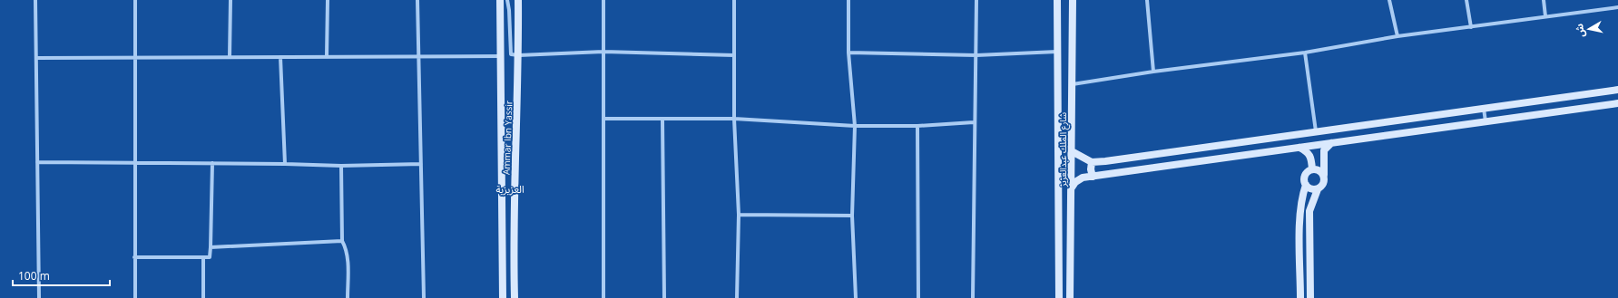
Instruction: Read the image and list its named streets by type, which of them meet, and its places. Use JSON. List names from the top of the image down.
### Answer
{
  "streets": {
    "street": ["Ammar Ibn Yassir", "شارع الملك عبدالعزيز"]
  },
  "districts": ["العزيزية"],
  "scale_bar": "100 m",
  "north": "left"
}
